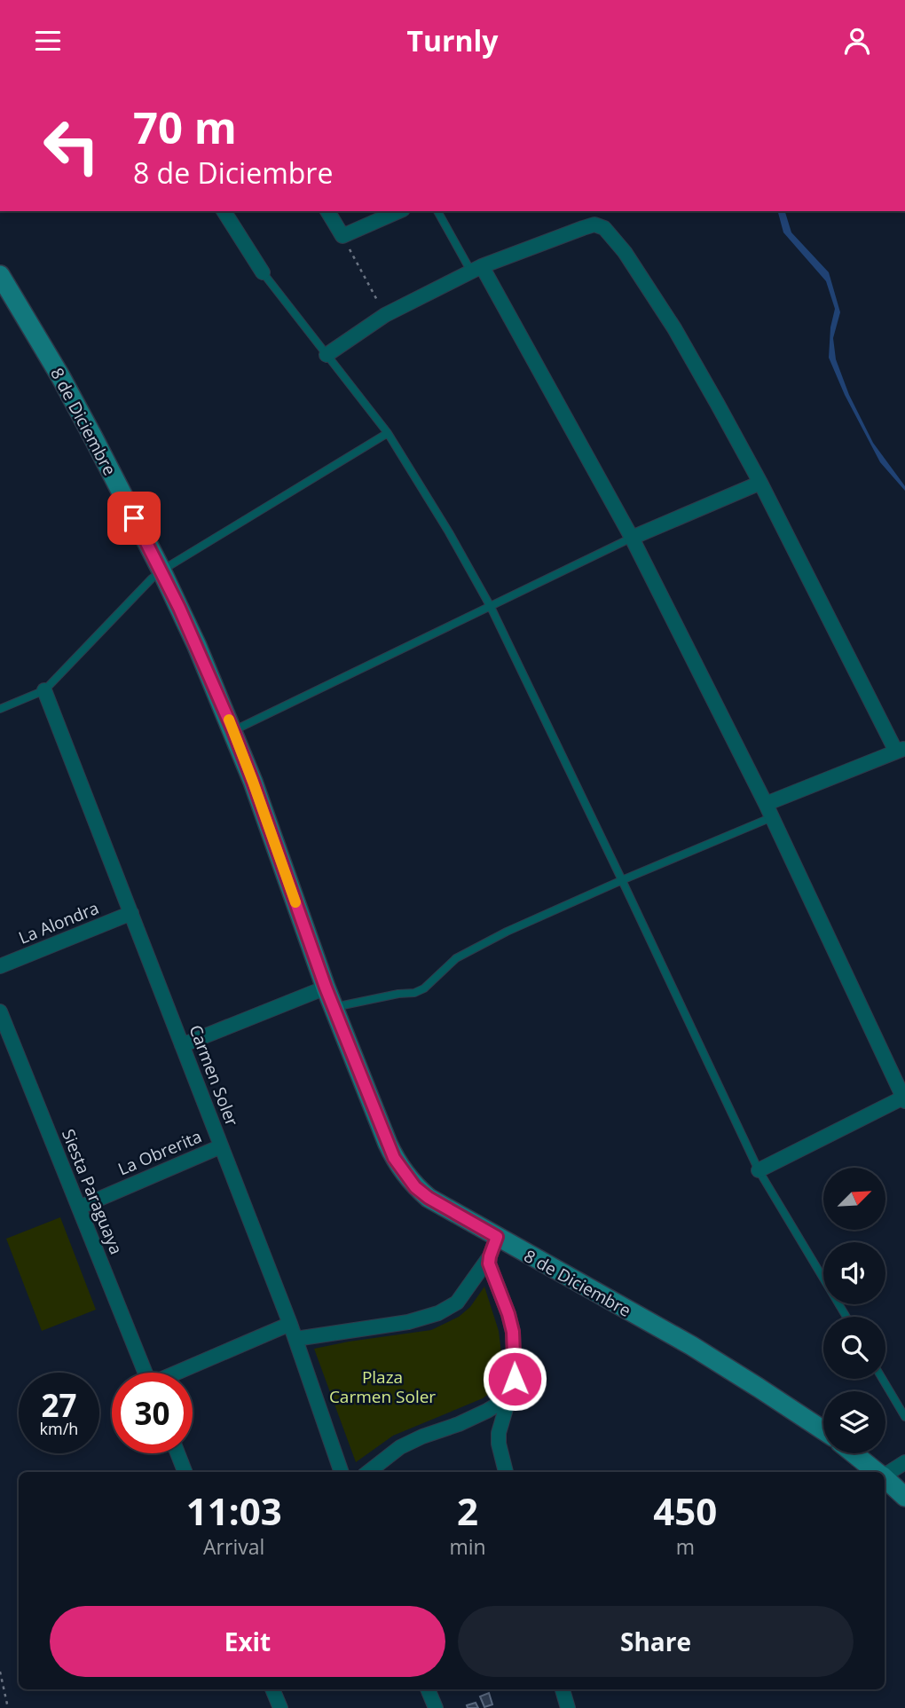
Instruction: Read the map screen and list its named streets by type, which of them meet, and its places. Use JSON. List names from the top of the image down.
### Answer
{
  "streets": {
    "street": [
      "8 de Diciembre",
      "La Alondra",
      "Carmen Soler",
      "La Obrerita",
      "Siesta Paraguaya"
    ]
  },
  "crossings": [
    ["La Alondra", "Carmen Soler"],
    ["Carmen Soler", "La Obrerita"],
    ["La Obrerita", "Siesta Paraguaya"]
  ],
  "parks": ["Plaza Carmen Soler"],
  "north": "top right",
  "page": {
    "header": "Turnly",
    "turn": ["70 m", "8 de Diciembre"],
    "speed": "27 km/h",
    "limit": "30",
    "eta": [
      "11:03",
      "Arrival",
      "2",
      "min",
      "450",
      "m"
    ],
    "buttons": ["Exit", "Share"]
  }
}
